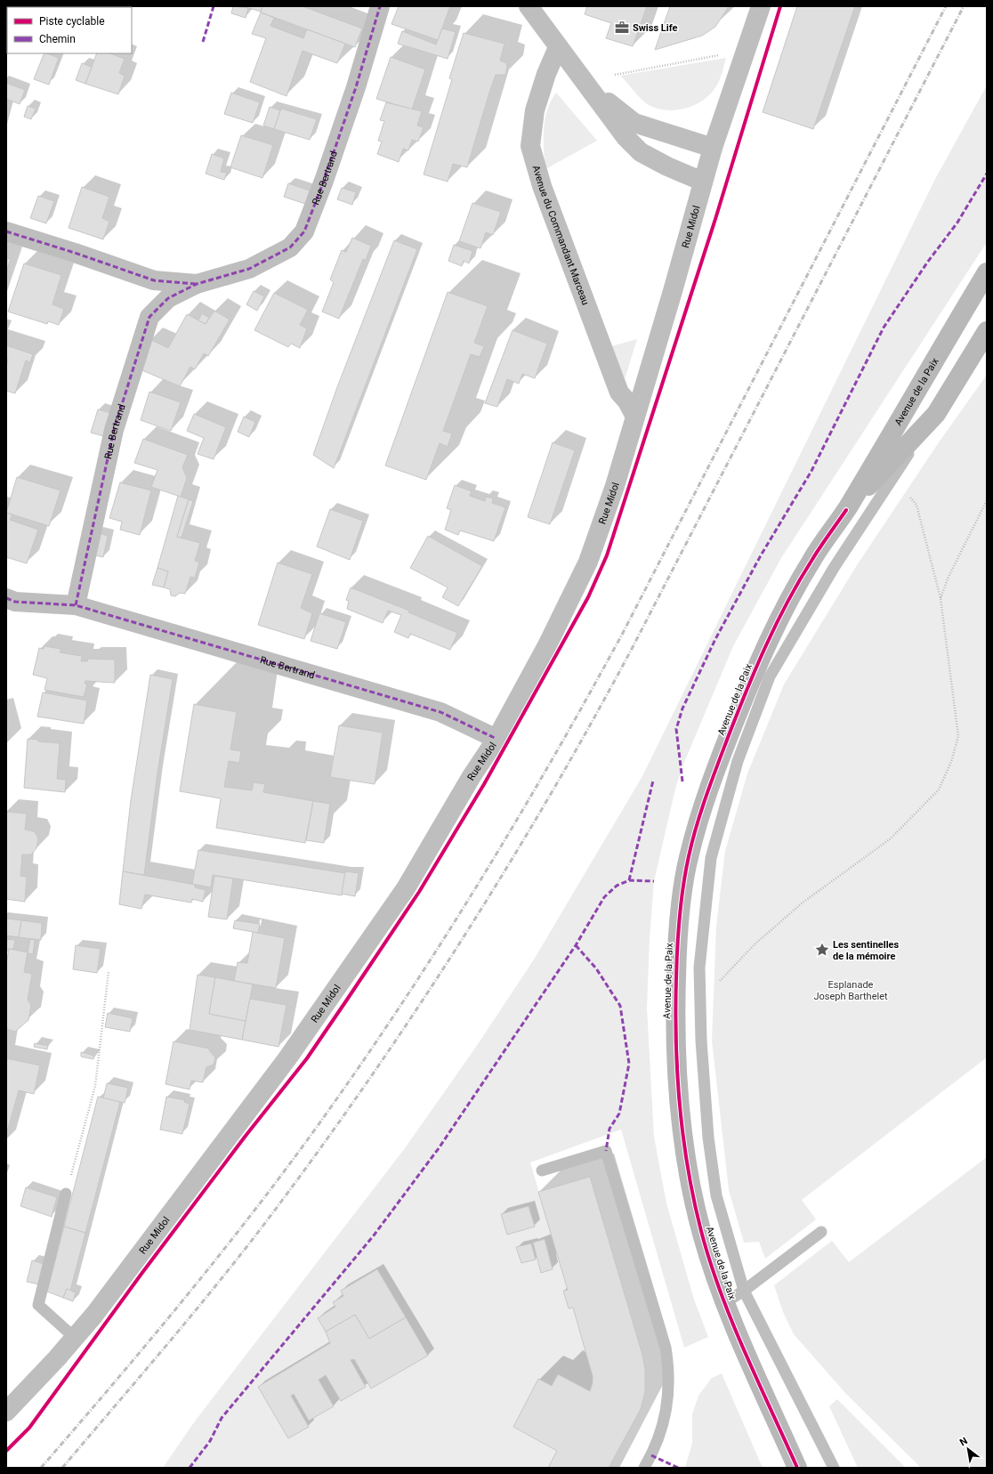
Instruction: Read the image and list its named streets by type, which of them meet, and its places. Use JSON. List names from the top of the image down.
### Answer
{
  "streets": {
    "main road": ["Avenue de la Paix"],
    "street": ["Rue Bertrand", "Rue Midol", "Avenue du Commandant Marceau"]
  },
  "crossings": [
    ["Rue Bertrand", "Rue Midol"],
    ["Rue Midol", "Avenue du Commandant Marceau"]
  ],
  "parks": ["Esplanade Joseph Barthelet"],
  "places": {
    "office": ["Swiss Life"],
    "place": ["Les sentinelles de la mémoire"]
  },
  "legend": ["Piste cyclable", "Chemin"],
  "north": "top left"
}
